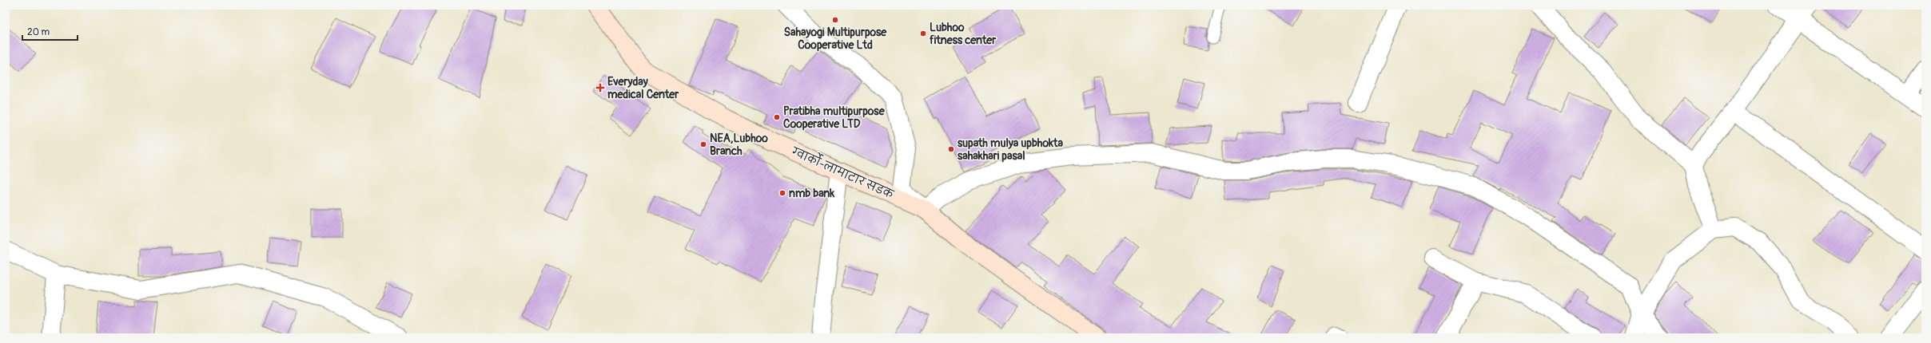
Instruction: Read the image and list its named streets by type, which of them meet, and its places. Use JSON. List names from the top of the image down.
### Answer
{
  "streets": {
    "main road": ["ग्वार्को-लामाटार सडक"]
  },
  "places": {
    "other": [
      "Sahayogi Multipurpose Cooperative Ltd",
      "Lubhoo fitness center",
      "Pratibha multipurpose Cooperative LTD",
      "NEA,Lubhoo Branch",
      "supath mulya upbhokta sahakhari pasal",
      "nmb bank"
    ],
    "health": ["Everyday medical Center"]
  },
  "scale_bar": "20 m"
}
